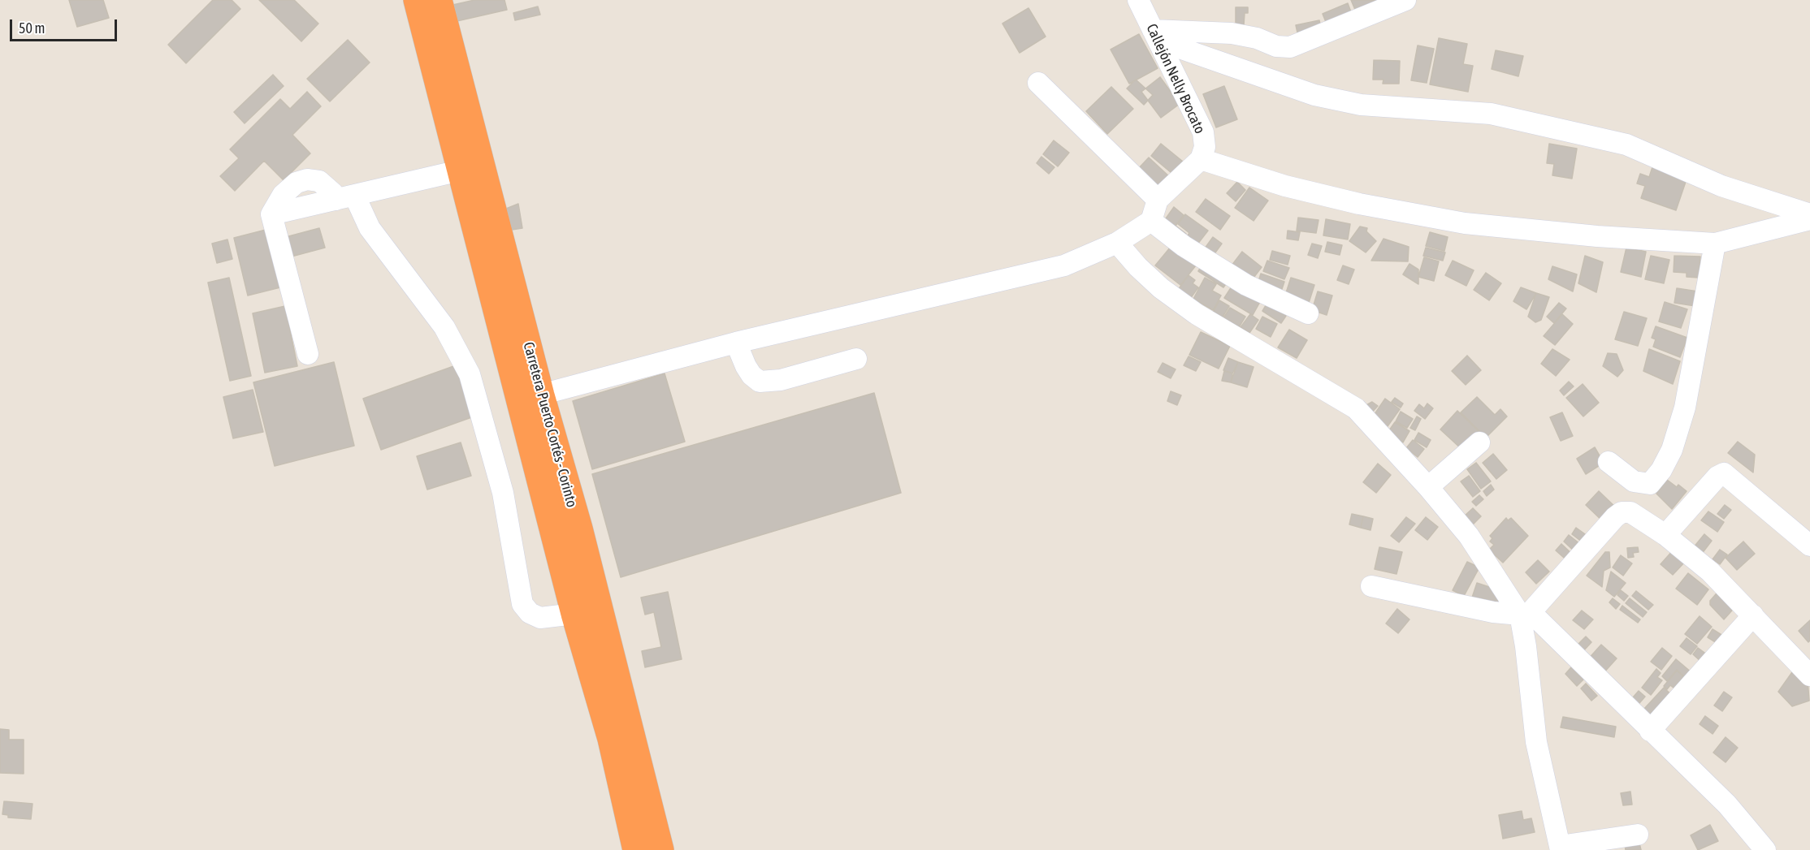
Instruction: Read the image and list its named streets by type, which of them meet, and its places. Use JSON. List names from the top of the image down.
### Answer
{
  "streets": {
    "highway": ["Carretera Puerto Cortés - Corinto"],
    "street": ["Callejón Nelly Brocato"]
  },
  "scale_bar": "50 m"
}
